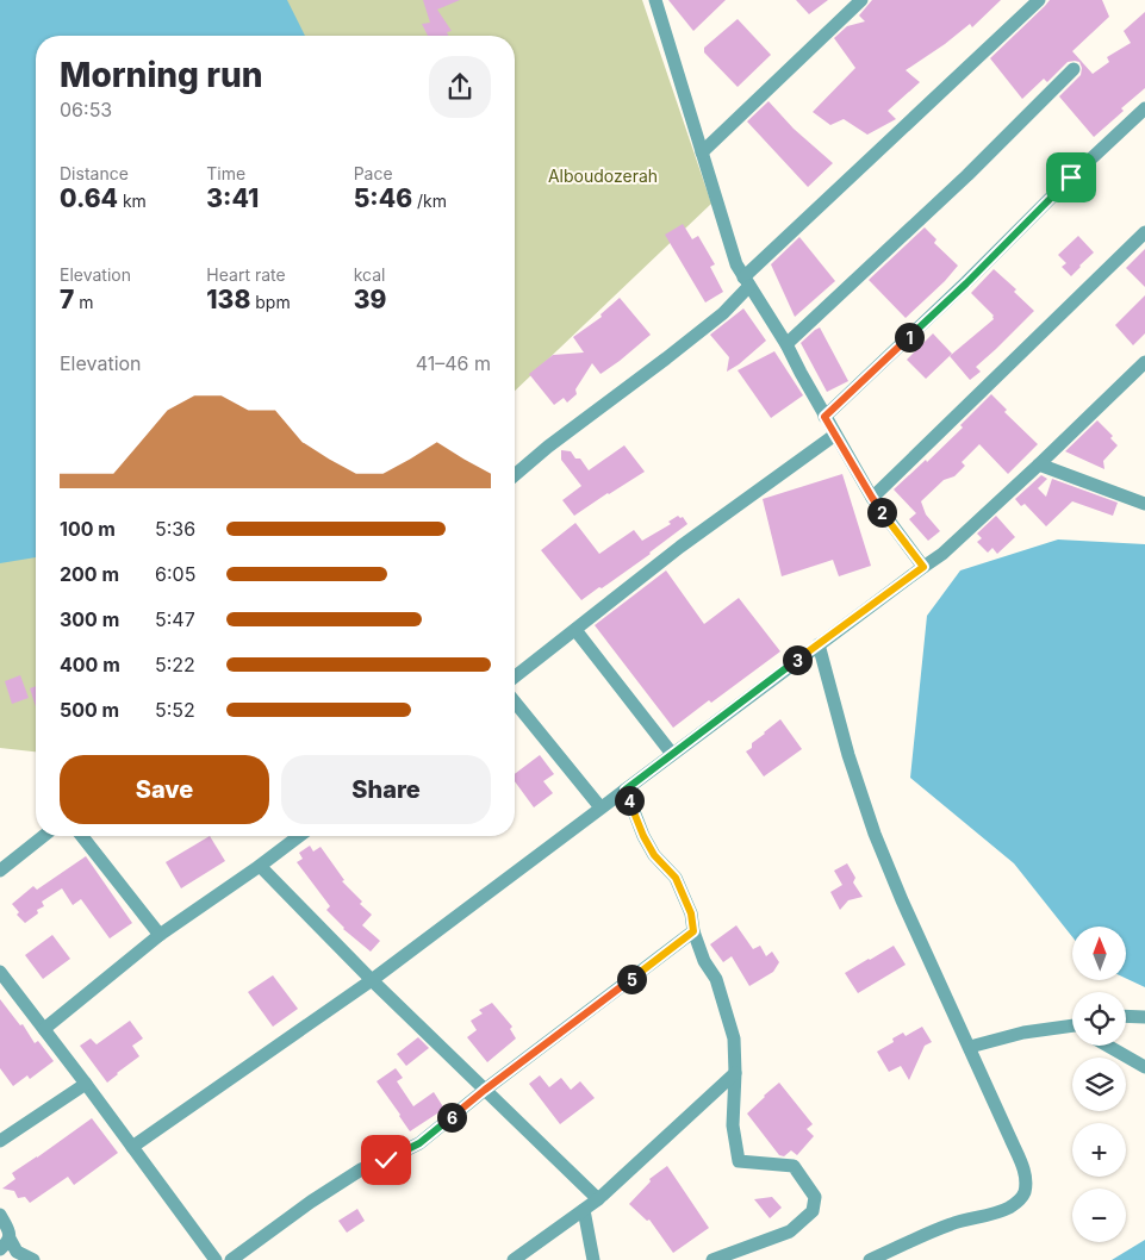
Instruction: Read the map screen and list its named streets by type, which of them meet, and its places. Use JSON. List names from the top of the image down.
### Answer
{
  "parks": ["Alboudozerah"],
  "north": "top",
  "page": {
    "heading": ["Morning run", "06:53"],
    "stats": [
      ["Distance", "0.64 km"],
      ["Time", "3:41"],
      ["Pace", "5:46 /km"],
      ["Elevation", "7 m"],
      ["Heart rate", "138 bpm"],
      ["kcal", "39"]
    ],
    "pins": [
      "1",
      "2",
      "3",
      "4",
      "5",
      "6"
    ],
    "chart": ["Elevation", "41–46 m"],
    "list": [
      {
        "name": "100 m",
        "note": "5:36"
      },
      {
        "name": "200 m",
        "note": "6:05"
      },
      {
        "name": "300 m",
        "note": "5:47"
      },
      {
        "name": "400 m",
        "note": "5:22"
      },
      {
        "name": "500 m",
        "note": "5:52"
      }
    ],
    "buttons": ["Save", "Share"],
    "map_buttons": ["+", "−"]
  }
}
